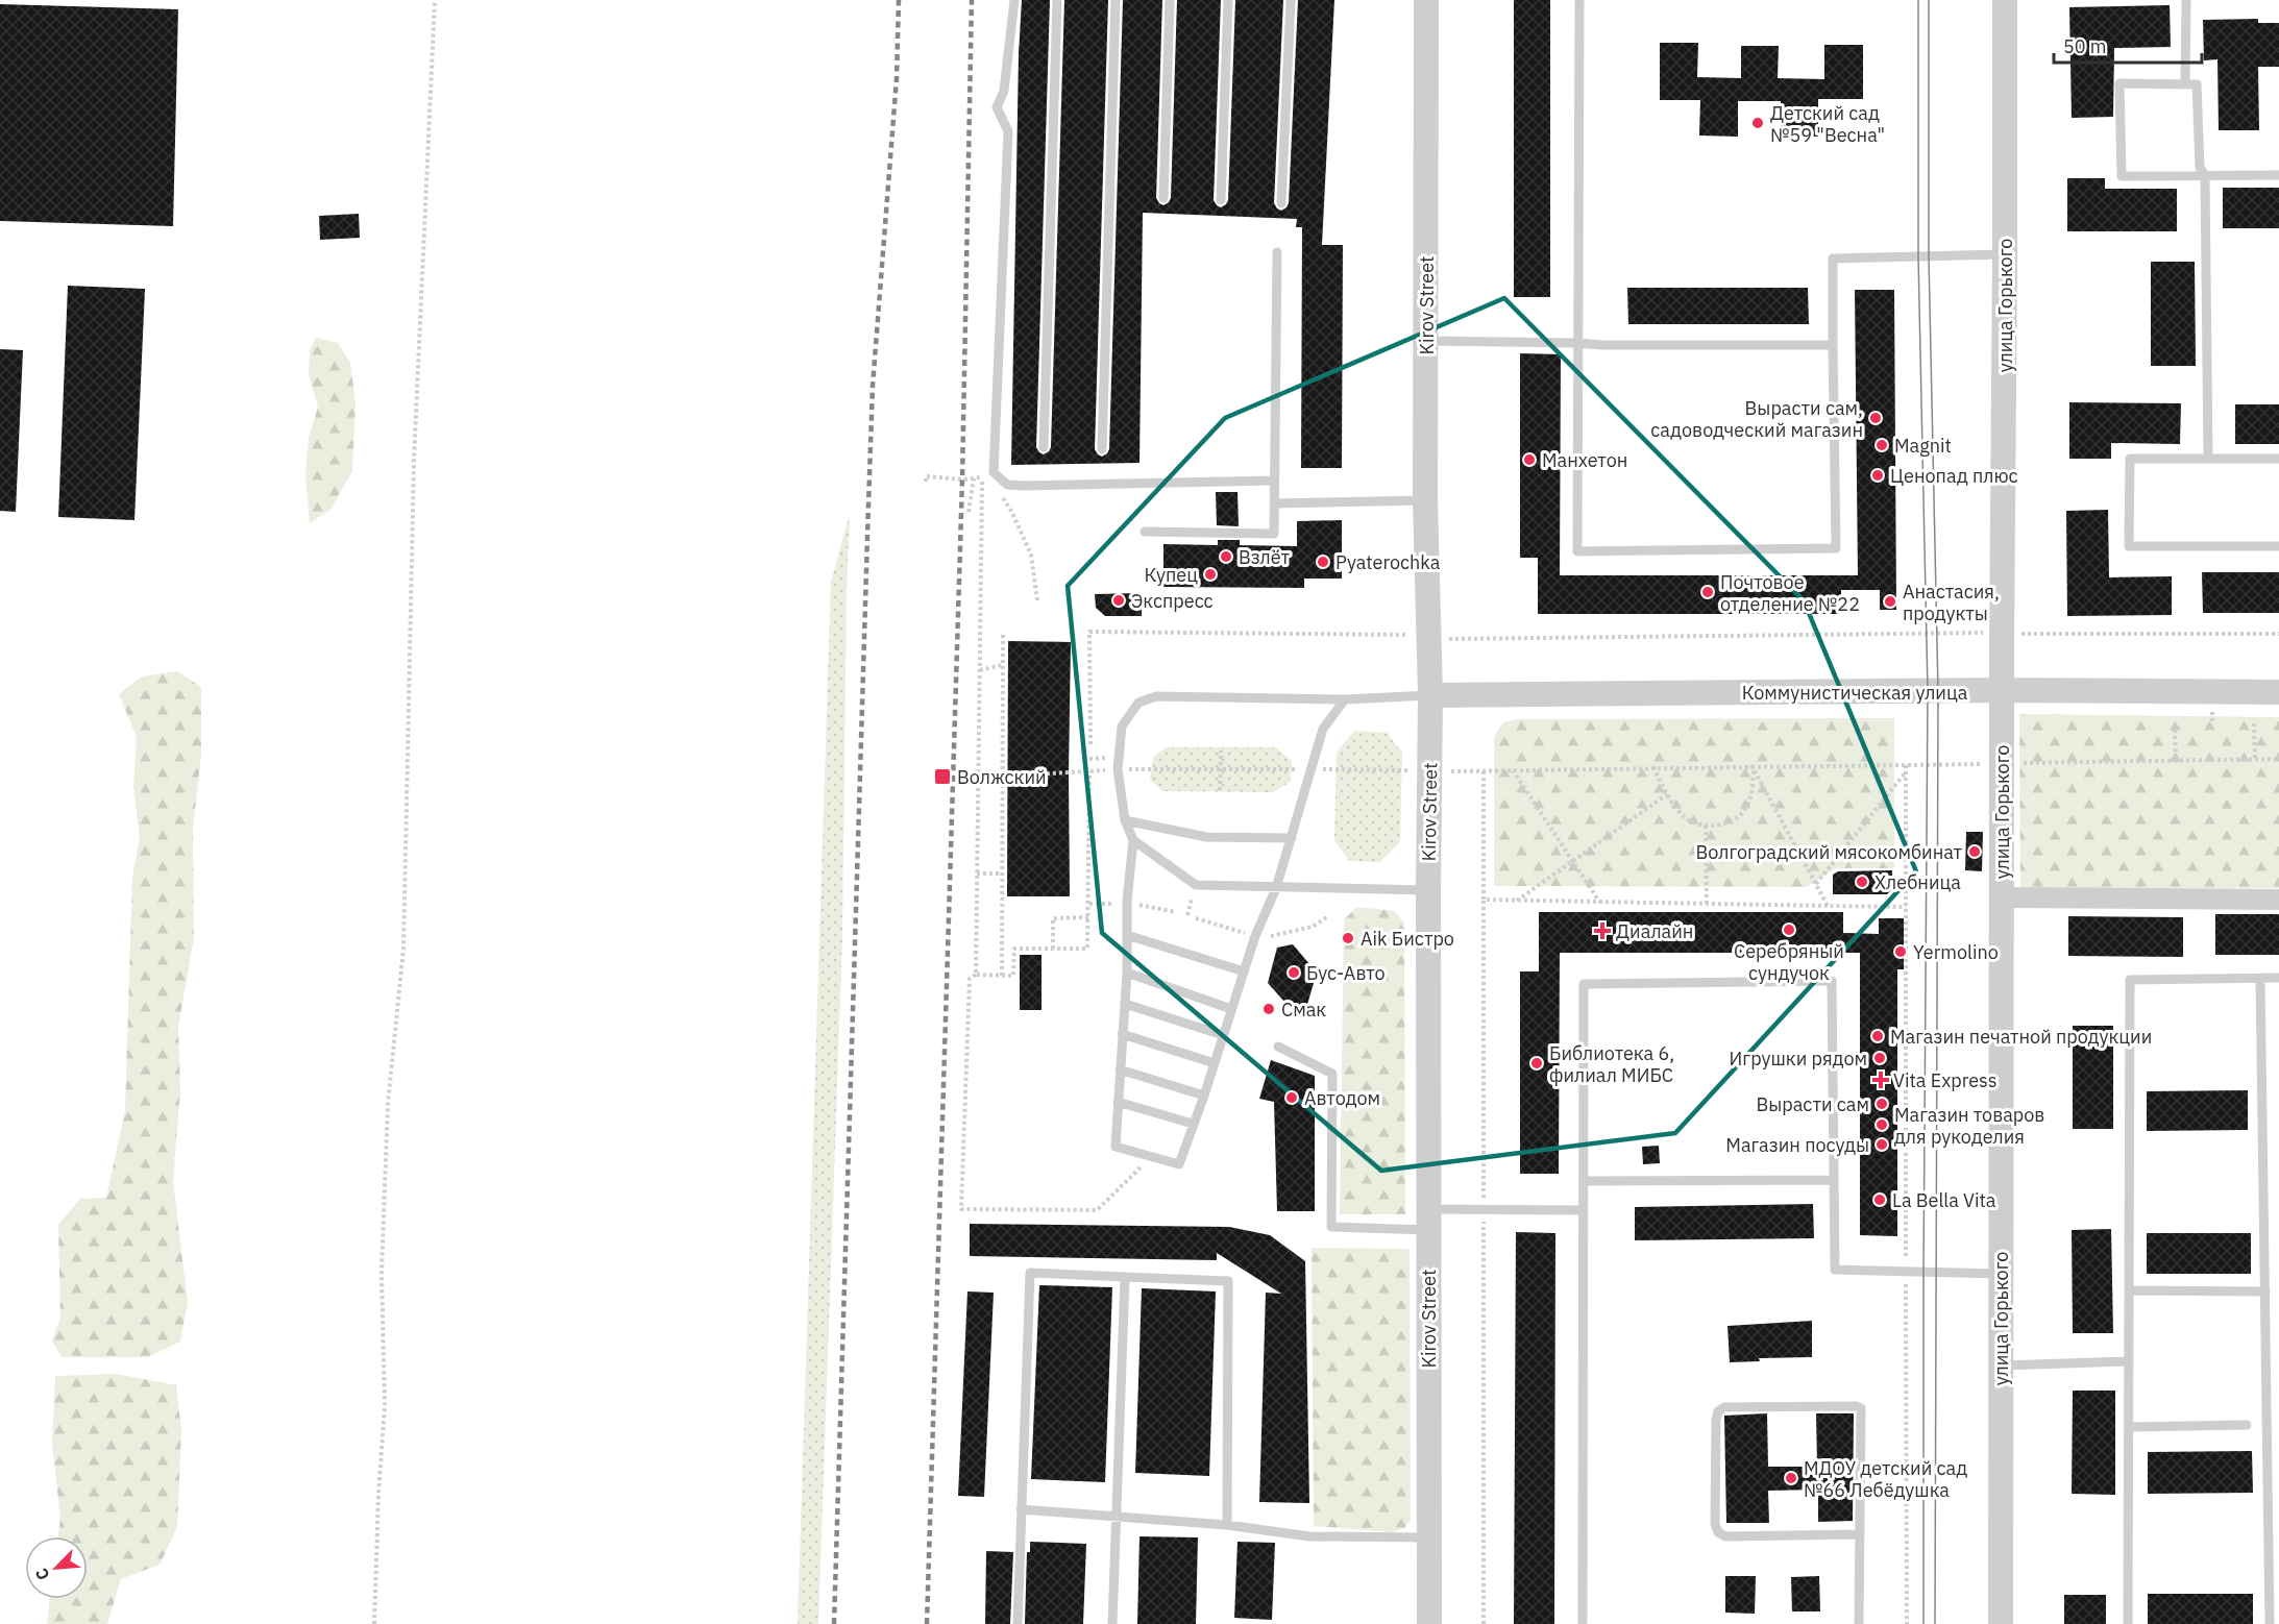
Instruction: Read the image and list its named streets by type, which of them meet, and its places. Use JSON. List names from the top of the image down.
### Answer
{
  "streets": {
    "street": ["Kirov Street", "улица Горького", "Коммунистическая улица"]
  },
  "crossings": [
    ["Kirov Street", "Коммунистическая улица"],
    ["улица Горького", "Коммунистическая улица"]
  ],
  "places": {
    "other": [
      "Детский сад №59 \"Весна\"",
      "Вырасти сам, садоводческий магазин",
      "Magnit",
      "Манхетон",
      "Ценопад плюс",
      "Взлёт",
      "Pyaterochka",
      "Купец",
      "Почтовое отделение №22",
      "Экспресс",
      "Анастасия, продукты",
      "Волгоградский мясокомбинат",
      "Хлебница",
      "Серебряный сундучок",
      "Aik Бистро",
      "Yermolino",
      "Бус-Авто",
      "Смак",
      "Магазин печатной продукции",
      "Игрушки рядом",
      "Библиотека 6, филиал МИБС",
      "Автодом",
      "Вырасти сам",
      "Магазин товаров для рукоделия",
      "Магазин посуды",
      "La Bella Vita",
      "МДОУ детский сад №66 Лебёдушка"
    ],
    "transit": ["Волжский"],
    "health": ["Диалайн", "Vita Express"]
  },
  "scale_bar": "50 m",
  "north": "bottom left"
}
